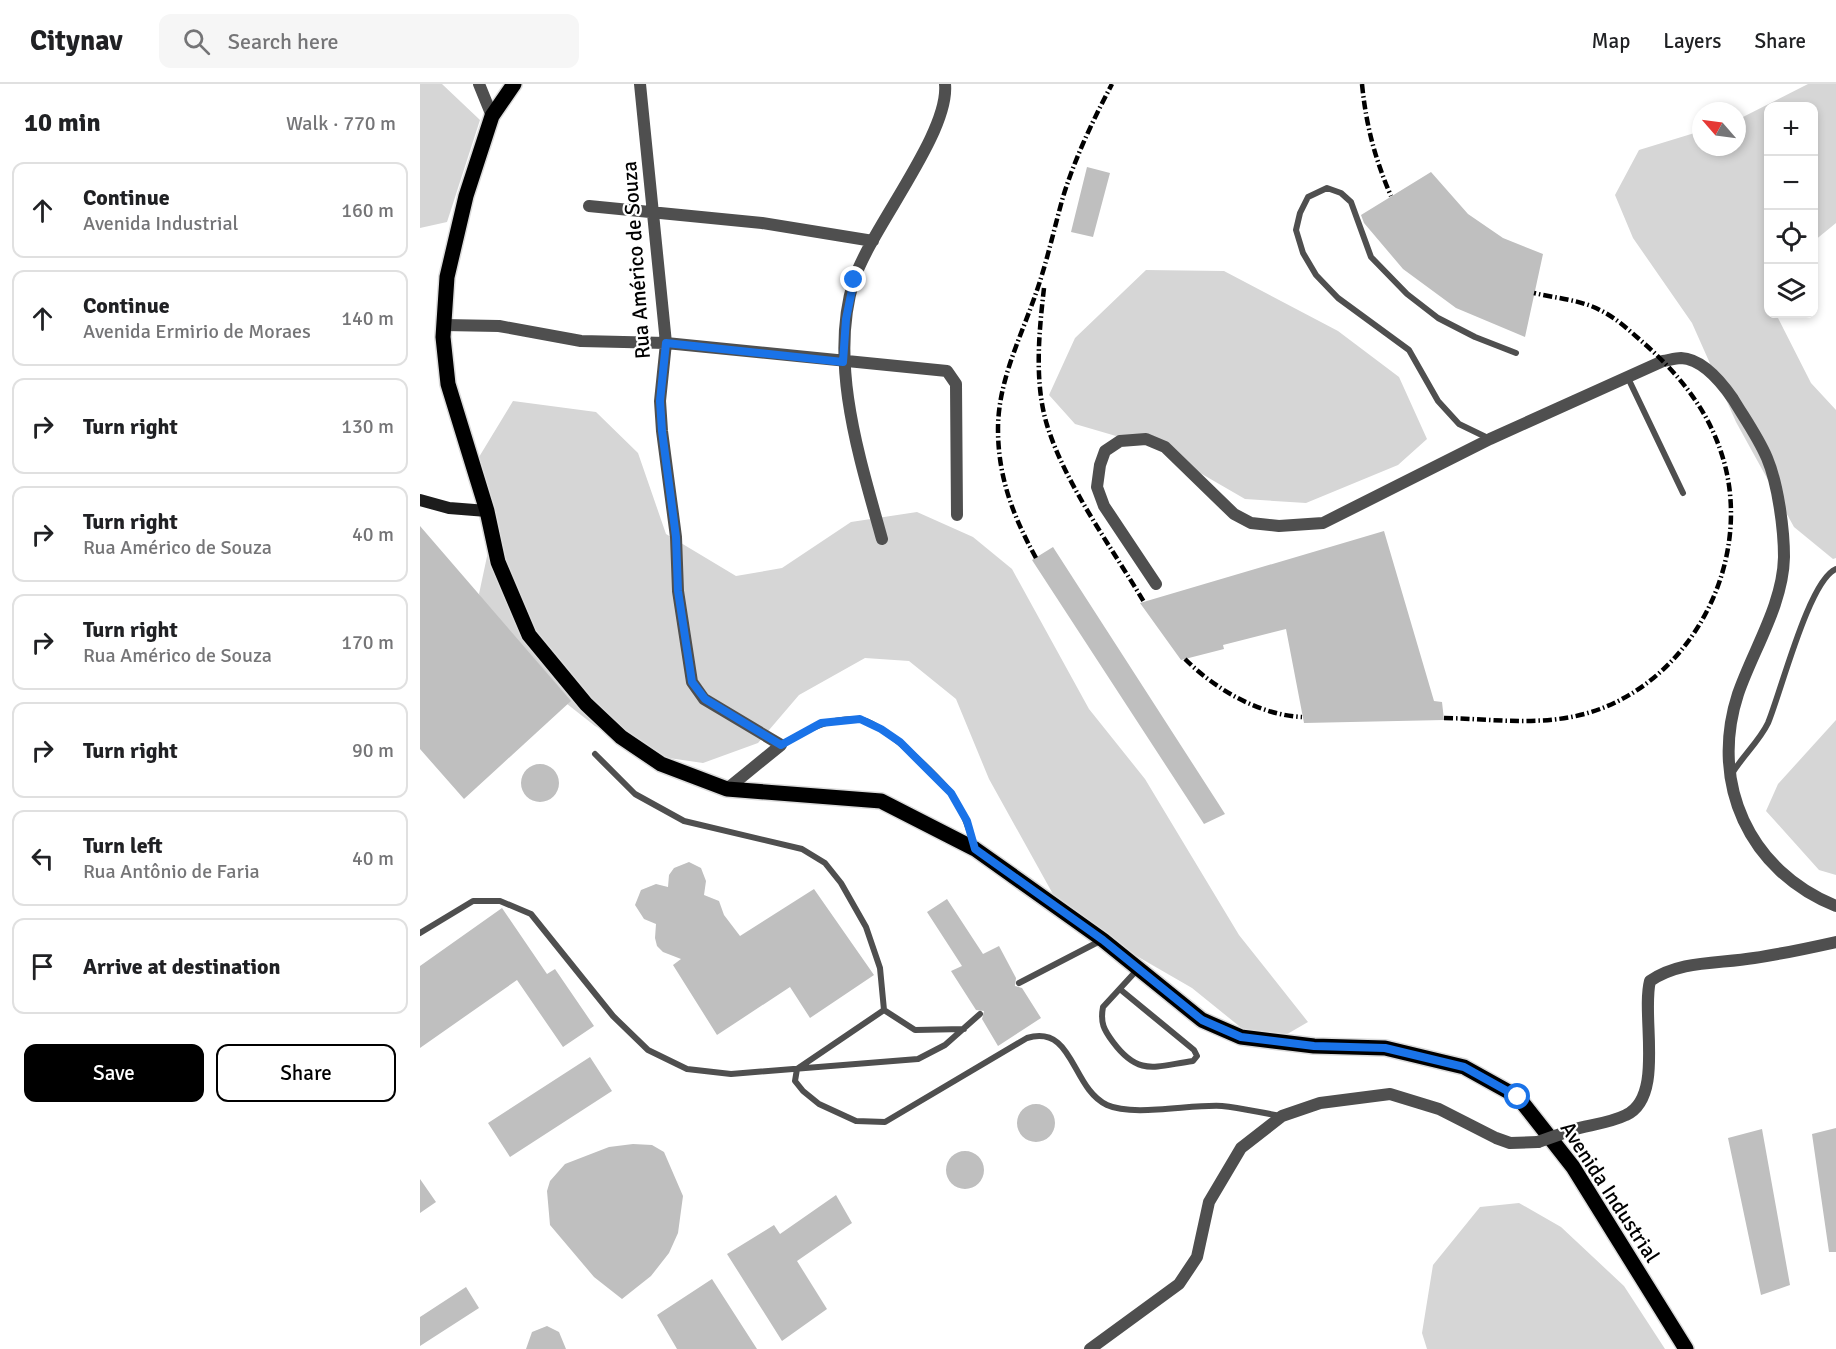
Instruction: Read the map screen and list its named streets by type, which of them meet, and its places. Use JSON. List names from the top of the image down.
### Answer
{
  "streets": {
    "main road": ["Avenida Industrial"],
    "street": ["Rua Américo de Souza"]
  },
  "north": "top left",
  "page": {
    "header": "Citynav",
    "search": "Search here",
    "nav": ["Map", "Layers", "Share"],
    "heading": ["10 min", "Walk · 770 m"],
    "map_buttons": ["+", "−"],
    "list": [
      ["Continue", "Avenida Industrial", "160 m"],
      ["Continue", "Avenida Ermirio de Moraes", "140 m"],
      ["Turn right", "130 m"],
      ["Turn right", "Rua Américo de Souza", "40 m"],
      ["Turn right", "Rua Américo de Souza", "170 m"],
      ["Turn right", "90 m"],
      ["Turn left", "Rua Antônio de Faria", "40 m"],
      "Arrive at destination"
    ],
    "buttons": ["Save", "Share"]
  }
}
